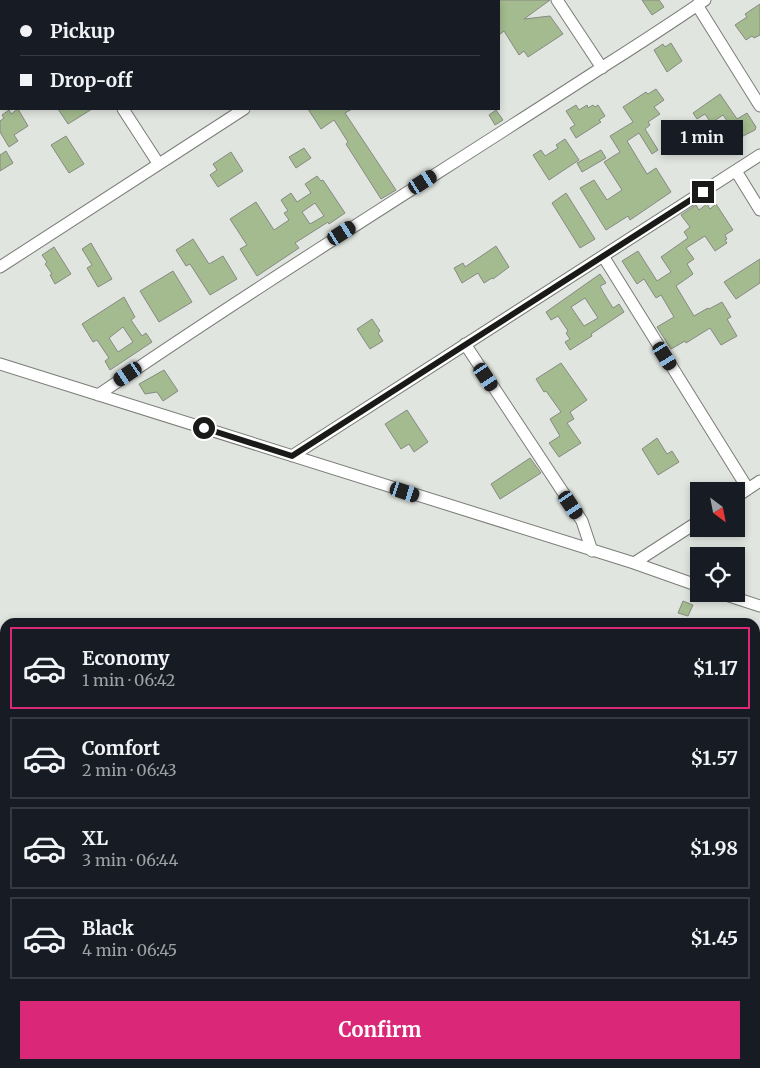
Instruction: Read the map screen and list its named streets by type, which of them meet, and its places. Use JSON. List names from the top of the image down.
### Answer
{
  "north": "bottom right",
  "page": {
    "banner": ["Pickup", "Drop-off"],
    "bubble": "1 min",
    "list": [
      {
        "name": "Economy",
        "note": "1 min · 06:42",
        "value": "$1.17"
      },
      {
        "name": "Comfort",
        "note": "2 min · 06:43",
        "value": "$1.57"
      },
      {
        "name": "XL",
        "note": "3 min · 06:44",
        "value": "$1.98"
      },
      {
        "name": "Black",
        "note": "4 min · 06:45",
        "value": "$1.45"
      }
    ],
    "buttons": "Confirm"
  }
}
